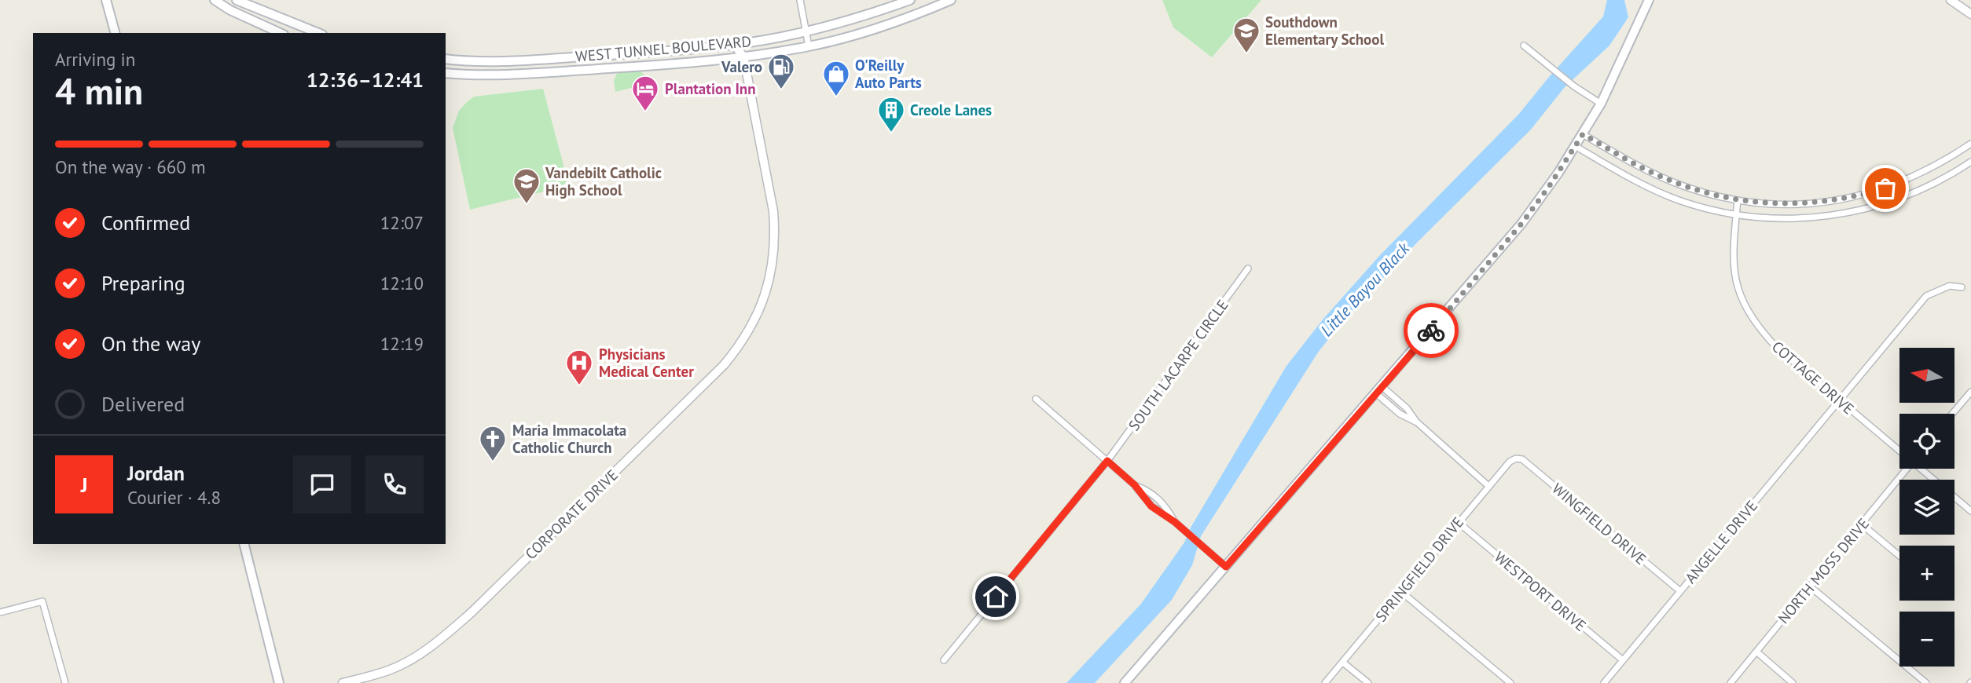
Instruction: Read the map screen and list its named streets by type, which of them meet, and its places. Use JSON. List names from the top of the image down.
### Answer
{
  "streets": {
    "main road": ["WEST TUNNEL BOULEVARD"],
    "street": [
      "SOUTH LACARPE CIRCLE",
      "COTTAGE DRIVE",
      "CORPORATE DRIVE",
      "WINGFIELD DRIVE",
      "ANGELLE DRIVE",
      "SPRINGFIELD DRIVE",
      "NORTH MOSS DRIVE",
      "WESTPORT DRIVE"
    ]
  },
  "crossings": [
    ["WEST TUNNEL BOULEVARD", "CORPORATE DRIVE"],
    ["COTTAGE DRIVE", "ANGELLE DRIVE"],
    ["WINGFIELD DRIVE", "ANGELLE DRIVE"],
    ["WINGFIELD DRIVE", "SPRINGFIELD DRIVE"],
    ["ANGELLE DRIVE", "WESTPORT DRIVE"],
    ["SPRINGFIELD DRIVE", "WESTPORT DRIVE"]
  ],
  "water": ["Little Bayou Black"],
  "places": {
    "school or university": ["Southdown Elementary School", "Vandebilt Catholic High School"],
    "fuel station": ["Valero"],
    "shop": ["O'Reilly Auto Parts"],
    "hotel": ["Plantation Inn"],
    "building": ["Creole Lanes"],
    "hospital": ["Physicians Medical Center"],
    "church": ["Maria Immacolata Catholic Church"]
  },
  "north": "left",
  "page": {
    "heading": ["4 min", "Arriving in", "12:36–12:41"],
    "panel": ["Jordan", "Courier · 4.8"],
    "bar": "On the way · 660 m",
    "list": [
      ["Confirmed", "12:07"],
      ["Preparing", "12:10"],
      ["On the way", "12:19"],
      "Delivered"
    ],
    "map_buttons": ["+", "−"],
    "round": "J"
  }
}
